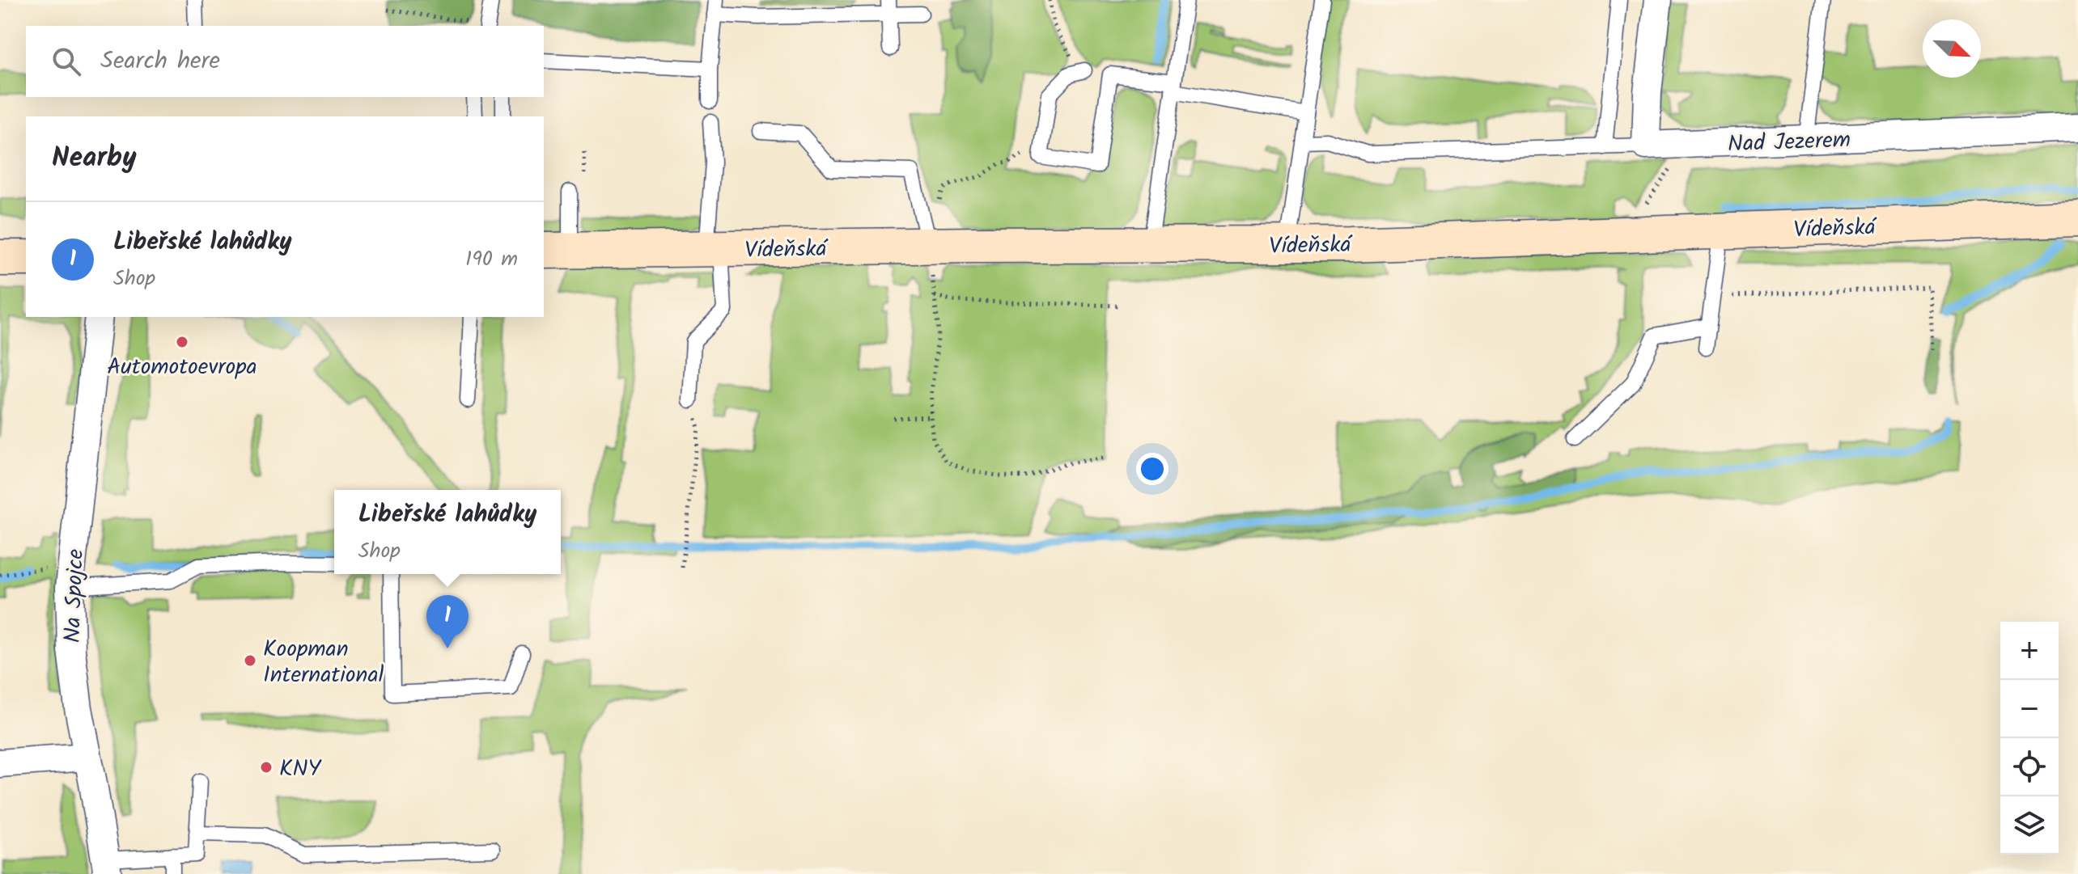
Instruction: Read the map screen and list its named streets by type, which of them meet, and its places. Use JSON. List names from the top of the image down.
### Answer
{
  "streets": {
    "main road": ["Vídeňská"],
    "street": ["Nad Jezerem", "Na Spojce"]
  },
  "places": ["Automotoevropa", "Koopman International", "KNY"],
  "north": "bottom right",
  "page": {
    "search": "Search here",
    "heading": "Nearby",
    "list": [
      {
        "mark": "1",
        "name": "Libeřské lahůdky",
        "note": "Shop",
        "value": "190 m"
      }
    ],
    "popup": ["Libeřské lahůdky", "Shop"],
    "pins": "1",
    "map_buttons": ["+", "−"]
  }
}
